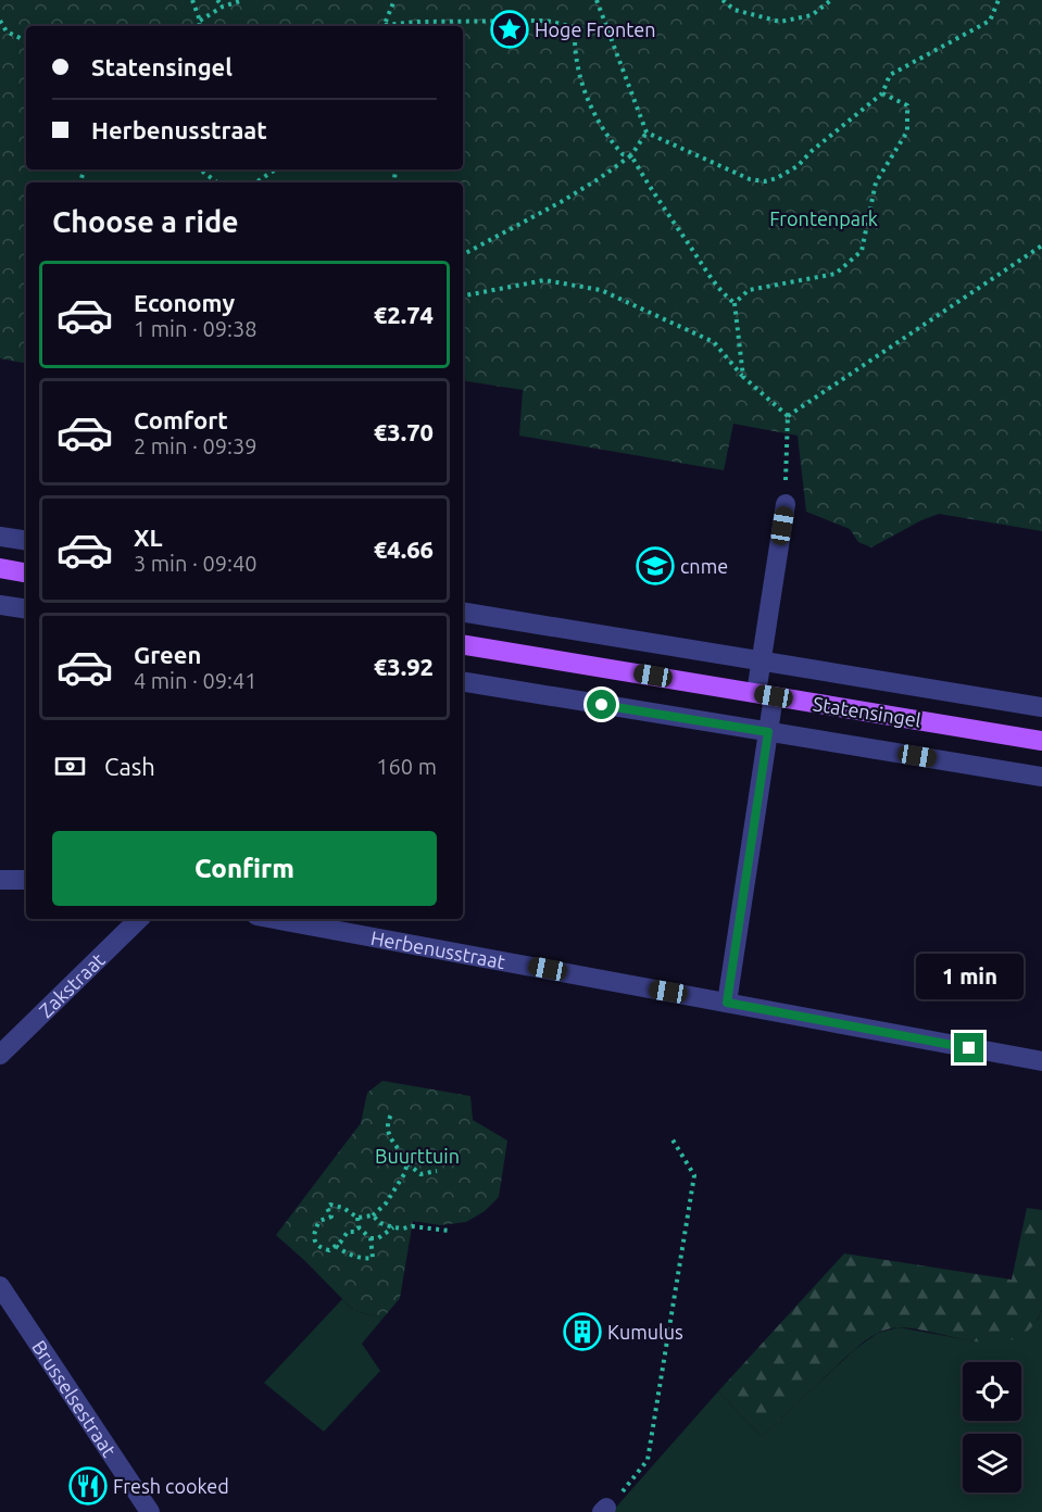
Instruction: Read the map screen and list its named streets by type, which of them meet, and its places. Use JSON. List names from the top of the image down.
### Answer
{
  "streets": {
    "main road": ["Statensingel"],
    "street": ["Herbenusstraat", "Zakstraat", "Brusselsestraat"]
  },
  "parks": ["Frontenpark", "Buurttuin"],
  "places": {
    "place": ["Hoge Fronten"],
    "school or university": ["cnme"],
    "building": ["Kumulus"],
    "restaurant": ["Fresh cooked"]
  },
  "page": {
    "banner": ["Statensingel", "Herbenusstraat"],
    "heading": "Choose a ride",
    "list": [
      {
        "name": "Economy",
        "note": "1 min · 09:38",
        "value": "€2.74"
      },
      {
        "name": "Comfort",
        "note": "2 min · 09:39",
        "value": "€3.70"
      },
      {
        "name": "XL",
        "note": "3 min · 09:40",
        "value": "€4.66"
      },
      {
        "name": "Green",
        "note": "4 min · 09:41",
        "value": "€3.92"
      }
    ],
    "pay": ["Cash", "160 m"],
    "buttons": "Confirm",
    "bubble": "1 min"
  }
}
